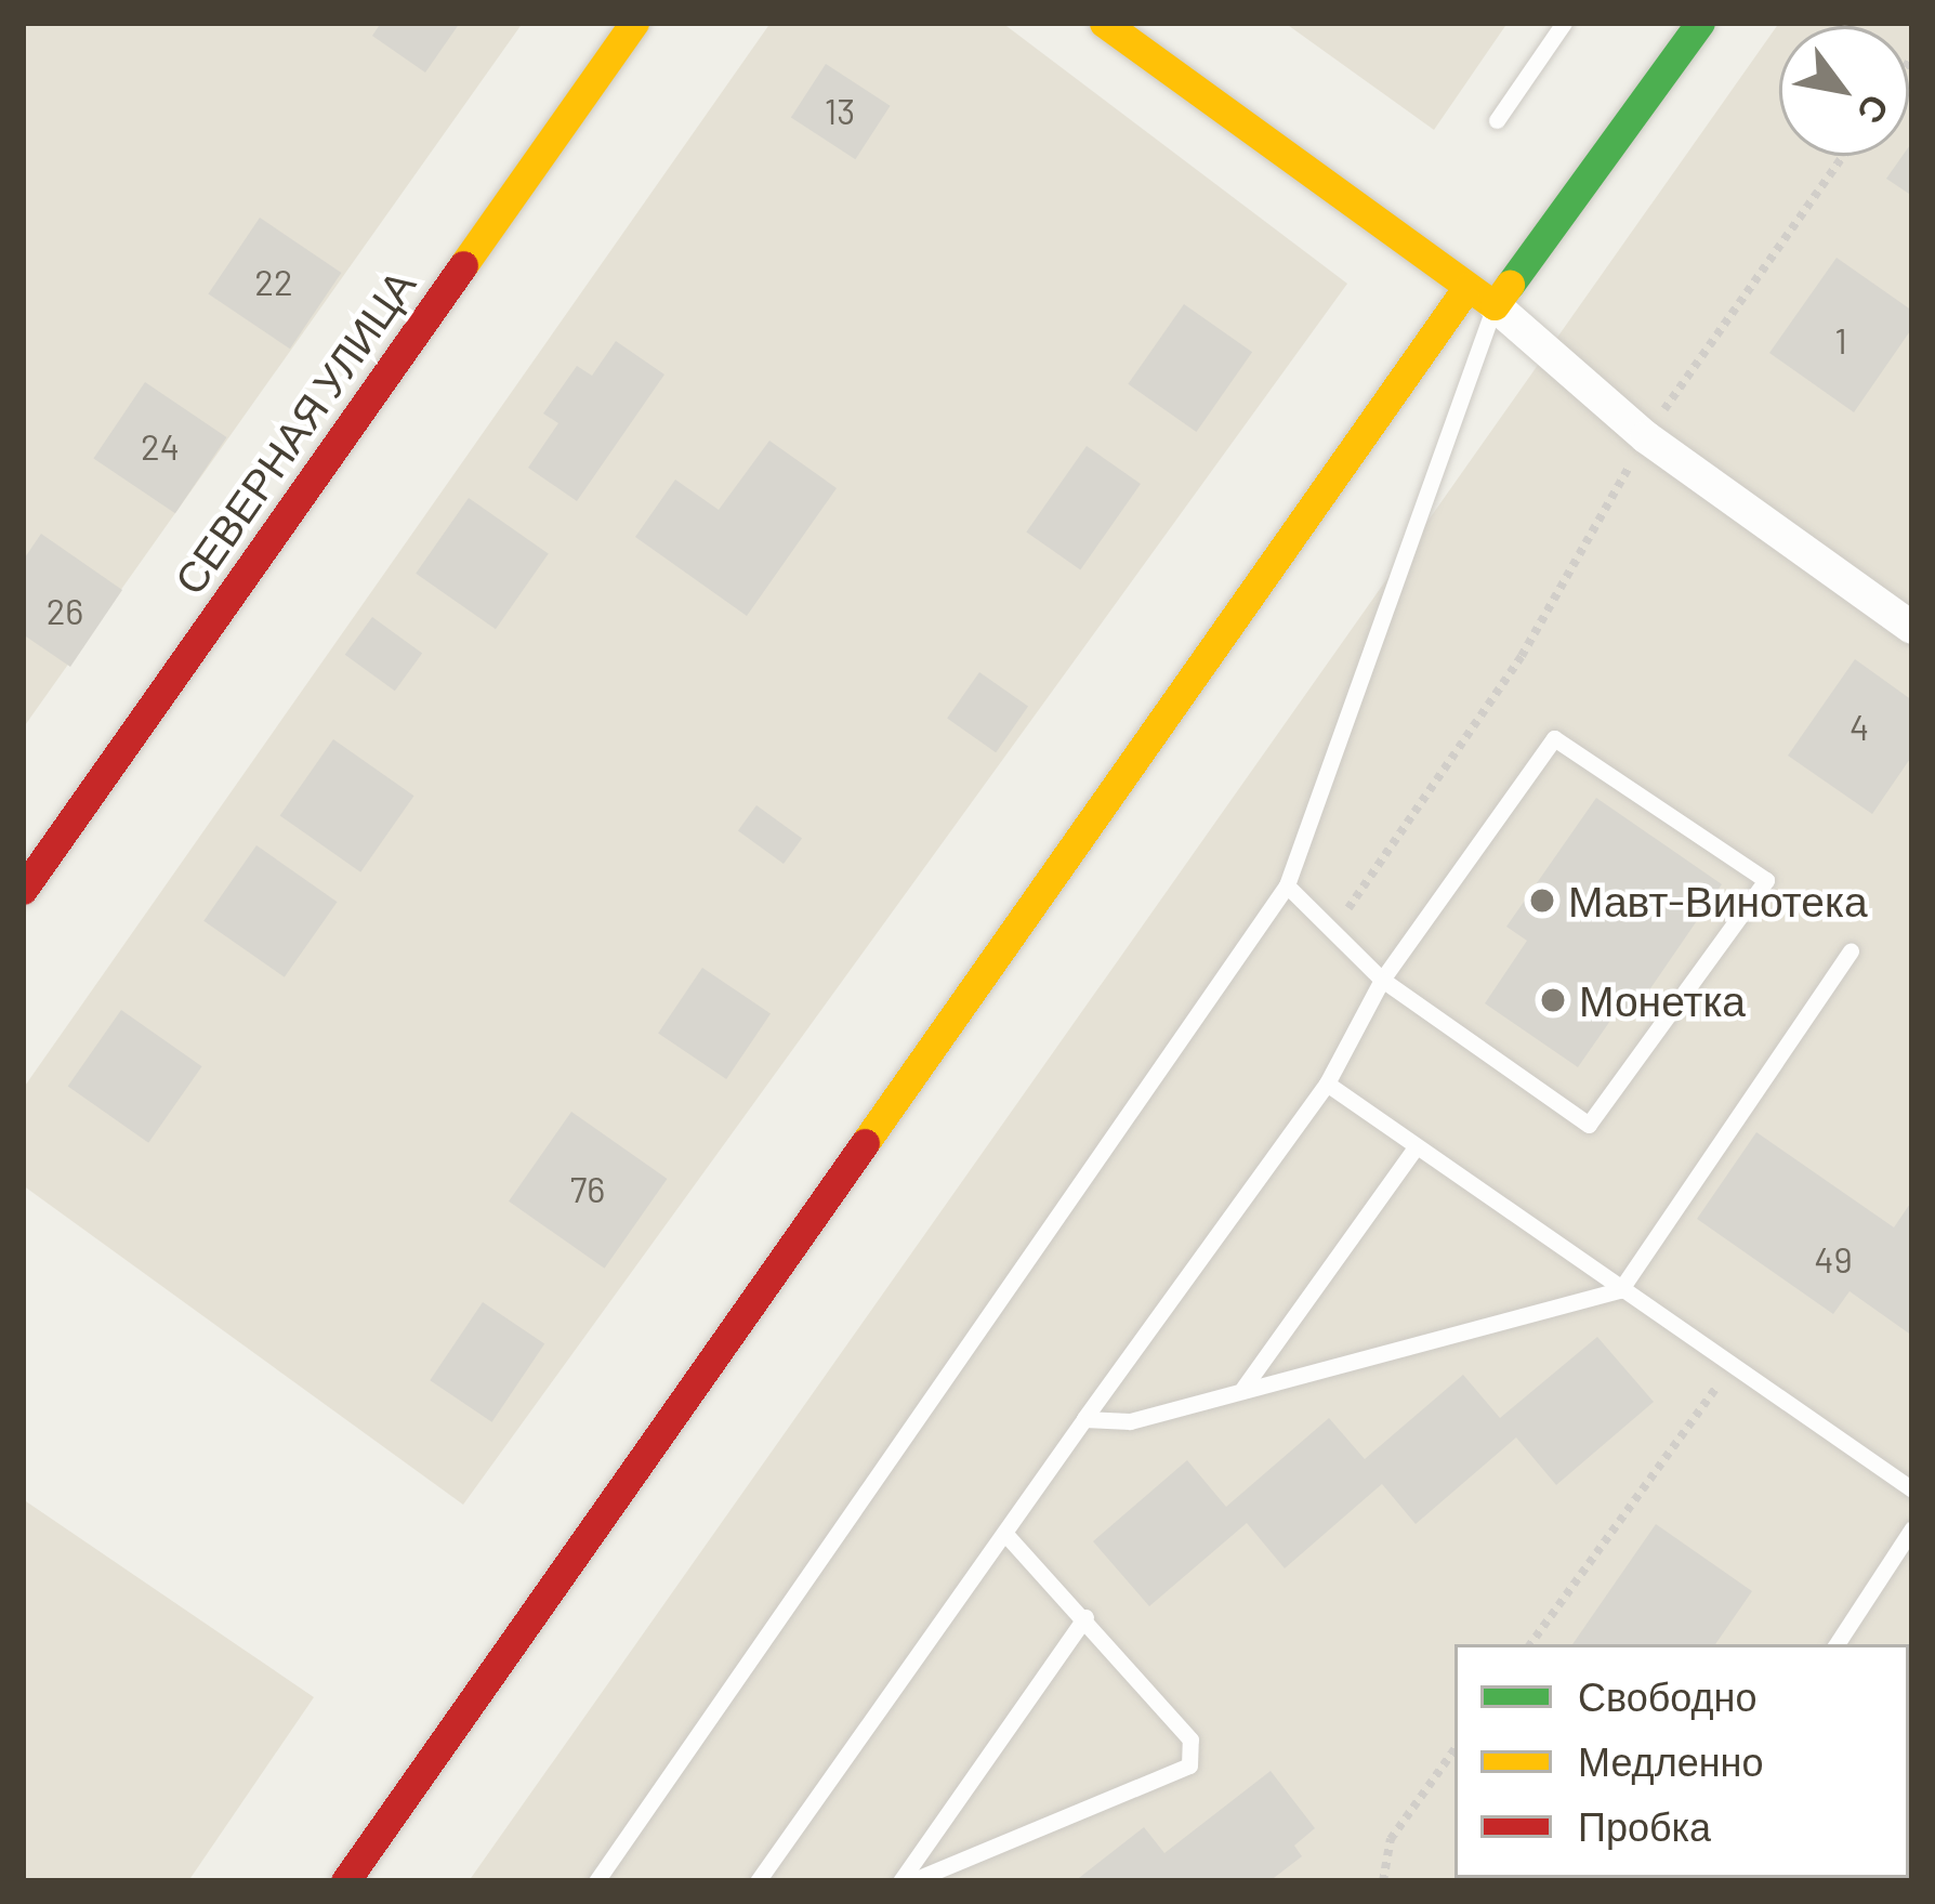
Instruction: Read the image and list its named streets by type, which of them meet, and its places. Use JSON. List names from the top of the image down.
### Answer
{
  "streets": {
    "street": ["СЕВЕРНАЯ УЛИЦА"]
  },
  "places": ["Мавт-Винотека", "Монетка"],
  "house_numbers": [
    "13",
    "22",
    "1",
    "24",
    "26",
    "4",
    "76",
    "49"
  ],
  "legend": ["Свободно", "Медленно", "Пробка"],
  "north": "bottom right"
}
